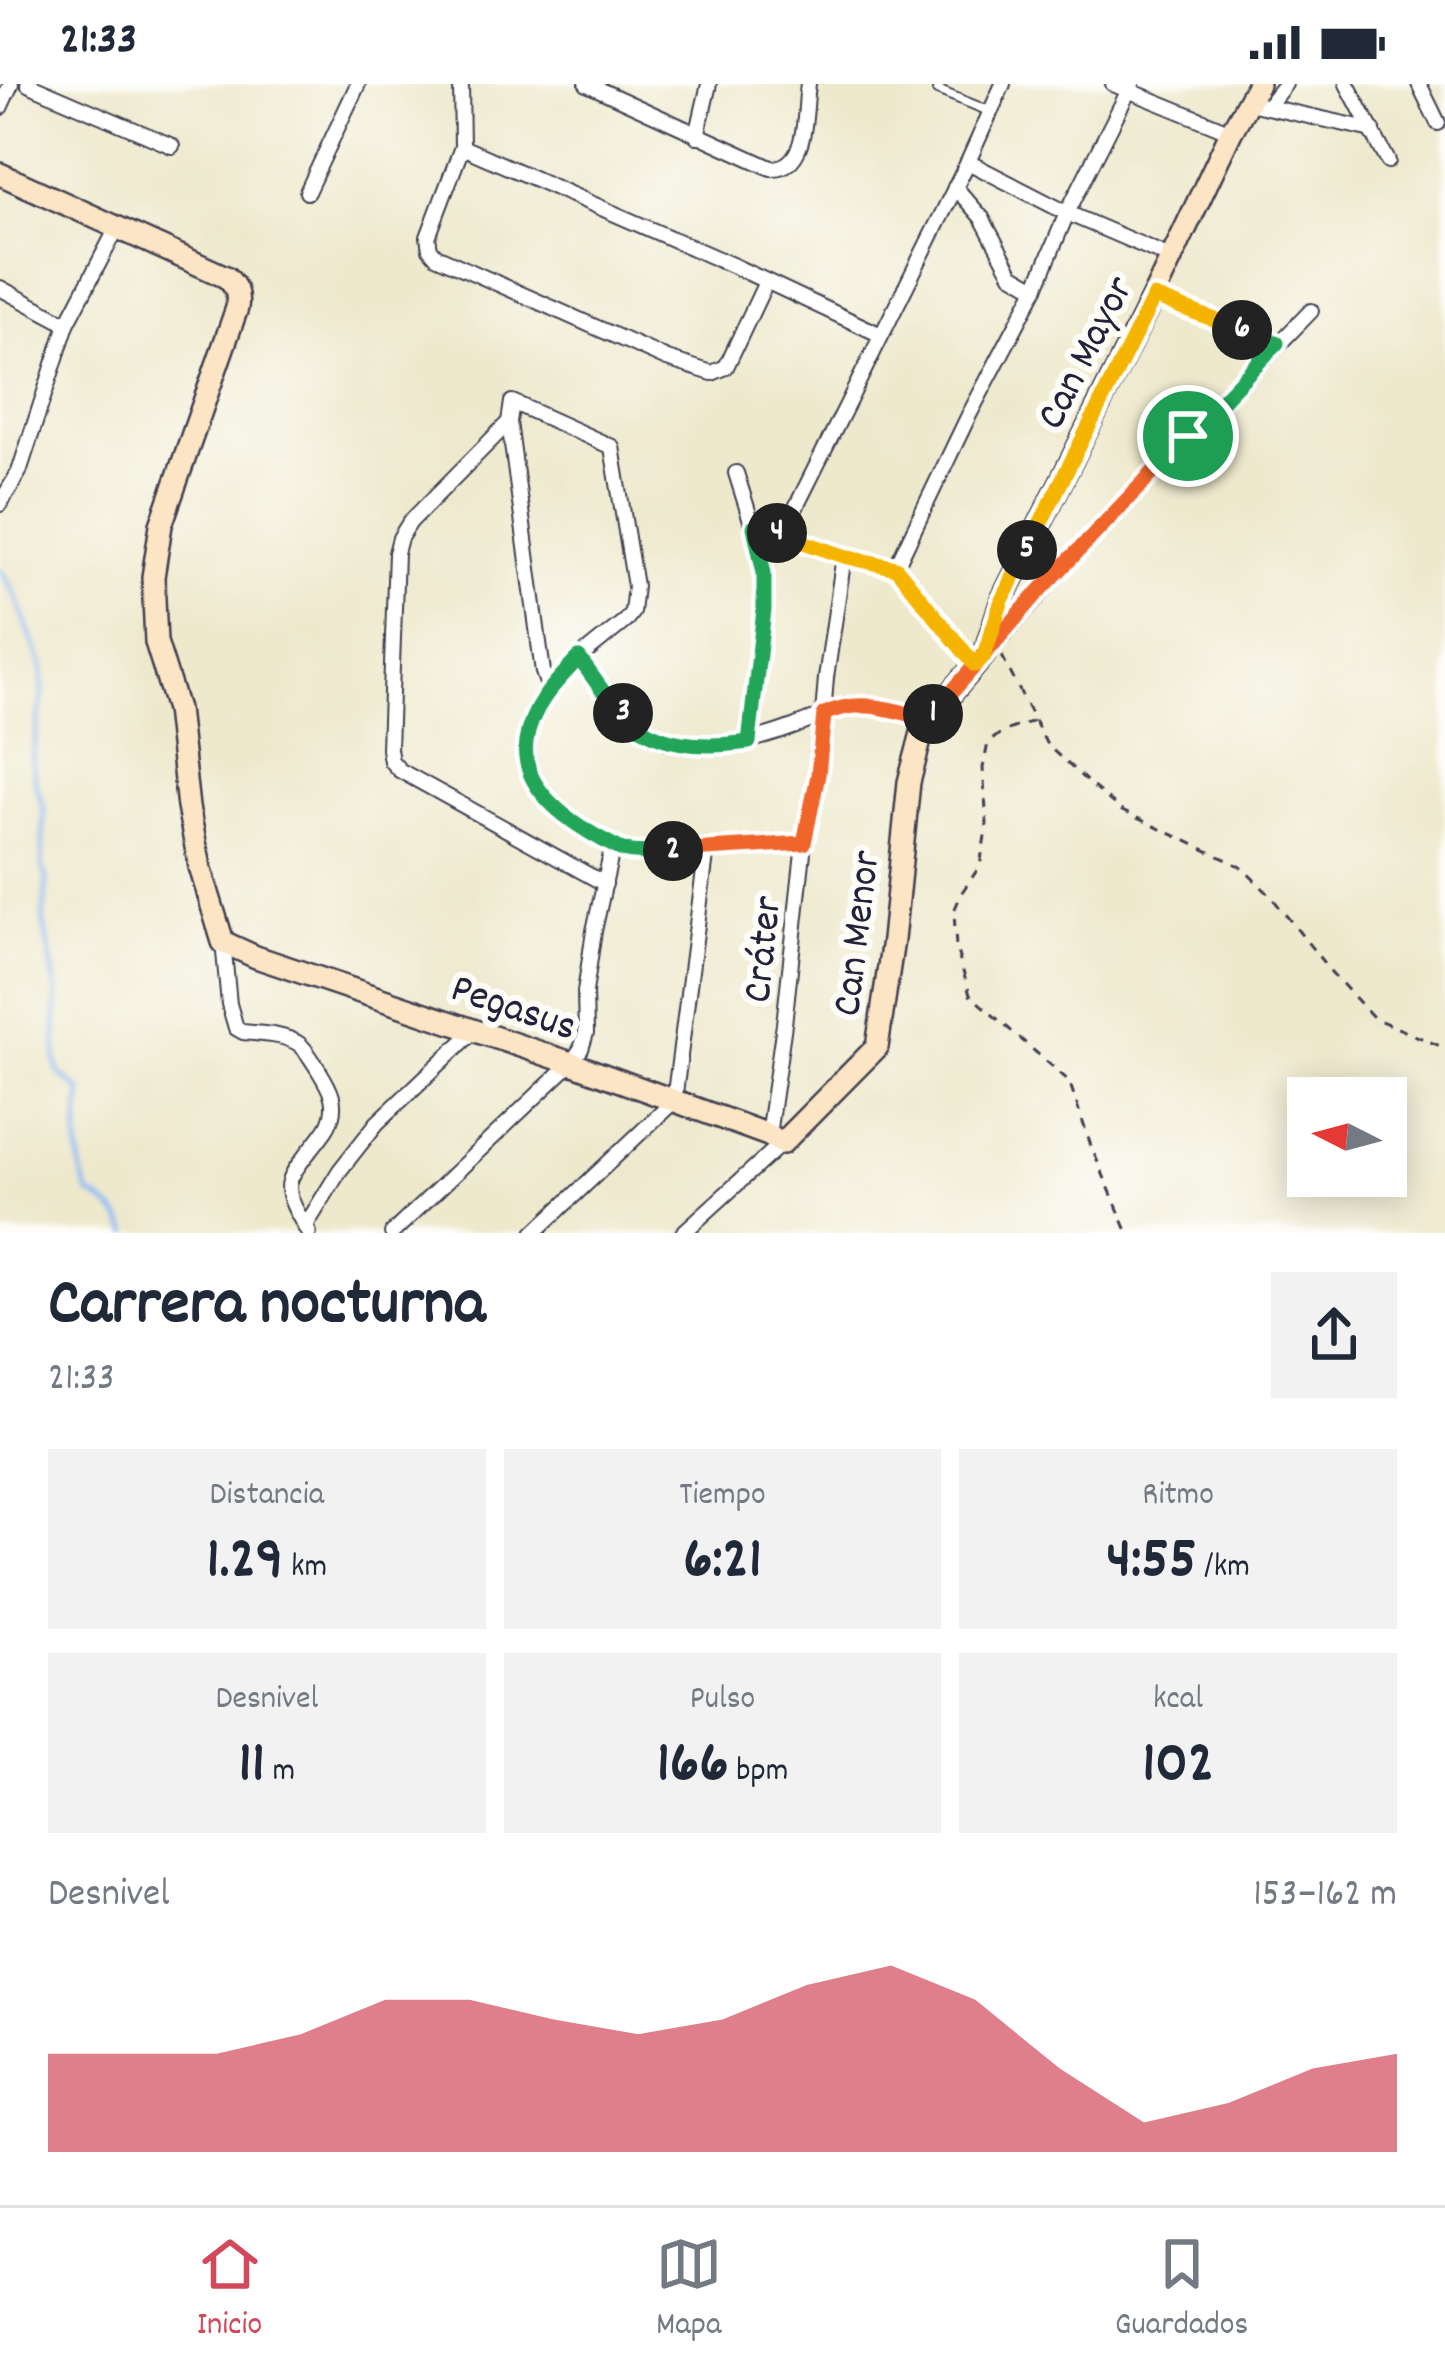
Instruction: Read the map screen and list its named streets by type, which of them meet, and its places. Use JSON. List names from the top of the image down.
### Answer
{
  "streets": {
    "street": [
      "Can Mayor",
      "Can Menor",
      "Cráter",
      "Pegasus"
    ]
  },
  "crossings": [
    ["Can Mayor", "Can Menor"],
    ["Can Menor", "Cráter"],
    ["Can Menor", "Pegasus"],
    ["Cráter", "Pegasus"]
  ],
  "north": "left",
  "page": {
    "status": "21:33",
    "pins": [
      "6",
      "4",
      "5",
      "3",
      "1",
      "2"
    ],
    "heading": ["Carrera nocturna", "21:33"],
    "stats": [
      ["Distancia", "1.29 km"],
      ["Tiempo", "6:21"],
      ["Ritmo", "4:55 /km"],
      ["Desnivel", "11 m"],
      ["Pulso", "166 bpm"],
      ["kcal", "102"]
    ],
    "chart": ["Desnivel", "153–162 m"],
    "tabs": ["Inicio", "Mapa", "Guardados"]
  }
}
